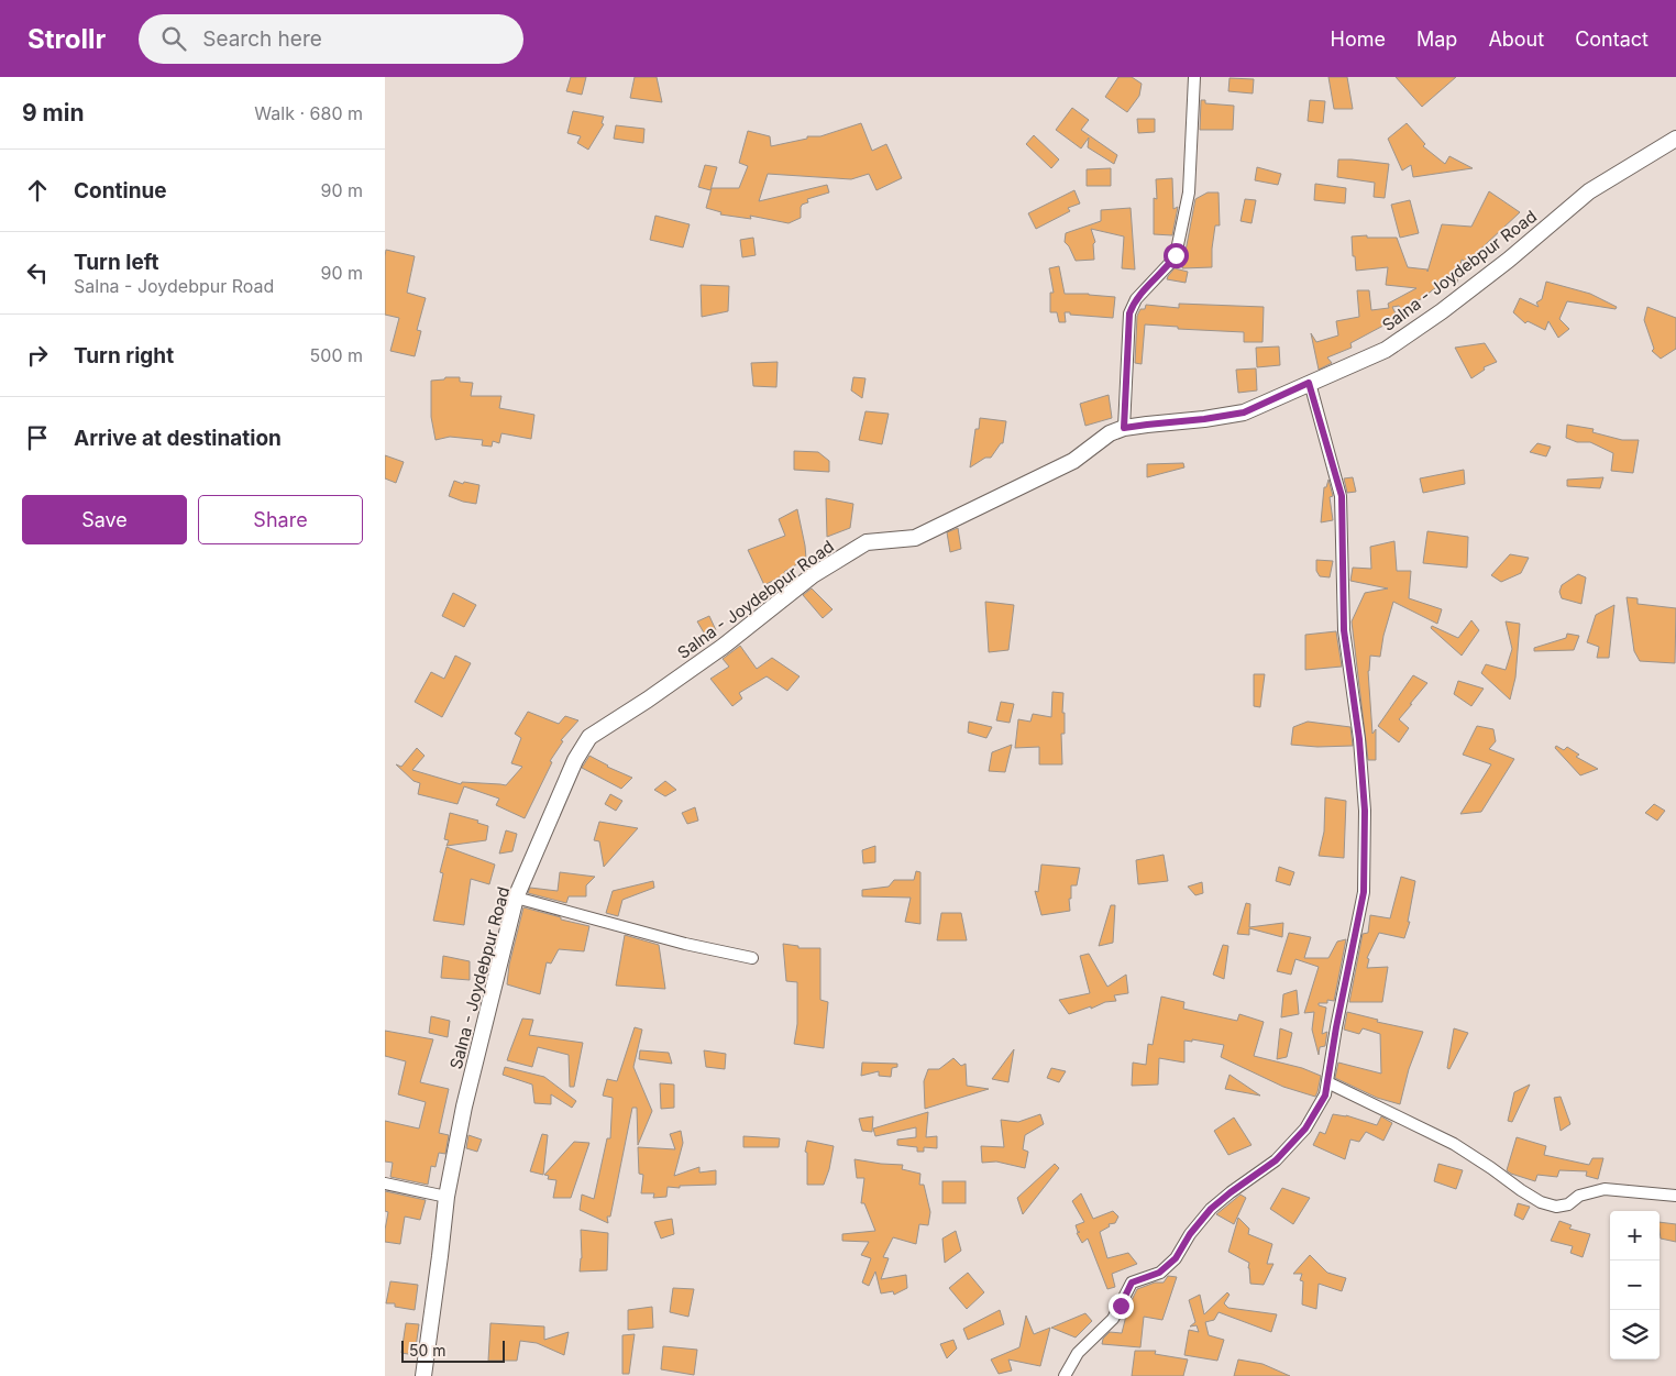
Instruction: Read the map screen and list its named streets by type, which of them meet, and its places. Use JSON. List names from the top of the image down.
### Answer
{
  "streets": {
    "main road": ["Salna - Joydebpur Road"]
  },
  "scale_bar": "50 m",
  "page": {
    "header": "Strollr",
    "search": "Search here",
    "nav": [
      "Home",
      "Map",
      "About",
      "Contact"
    ],
    "heading": ["9 min", "Walk · 680 m"],
    "list": [
      ["Continue", "90 m"],
      ["Turn left", "Salna - Joydebpur Road", "90 m"],
      ["Turn right", "500 m"],
      "Arrive at destination"
    ],
    "buttons": ["Save", "Share"],
    "map_buttons": ["+", "−"],
    "scale": "50 m"
  }
}
